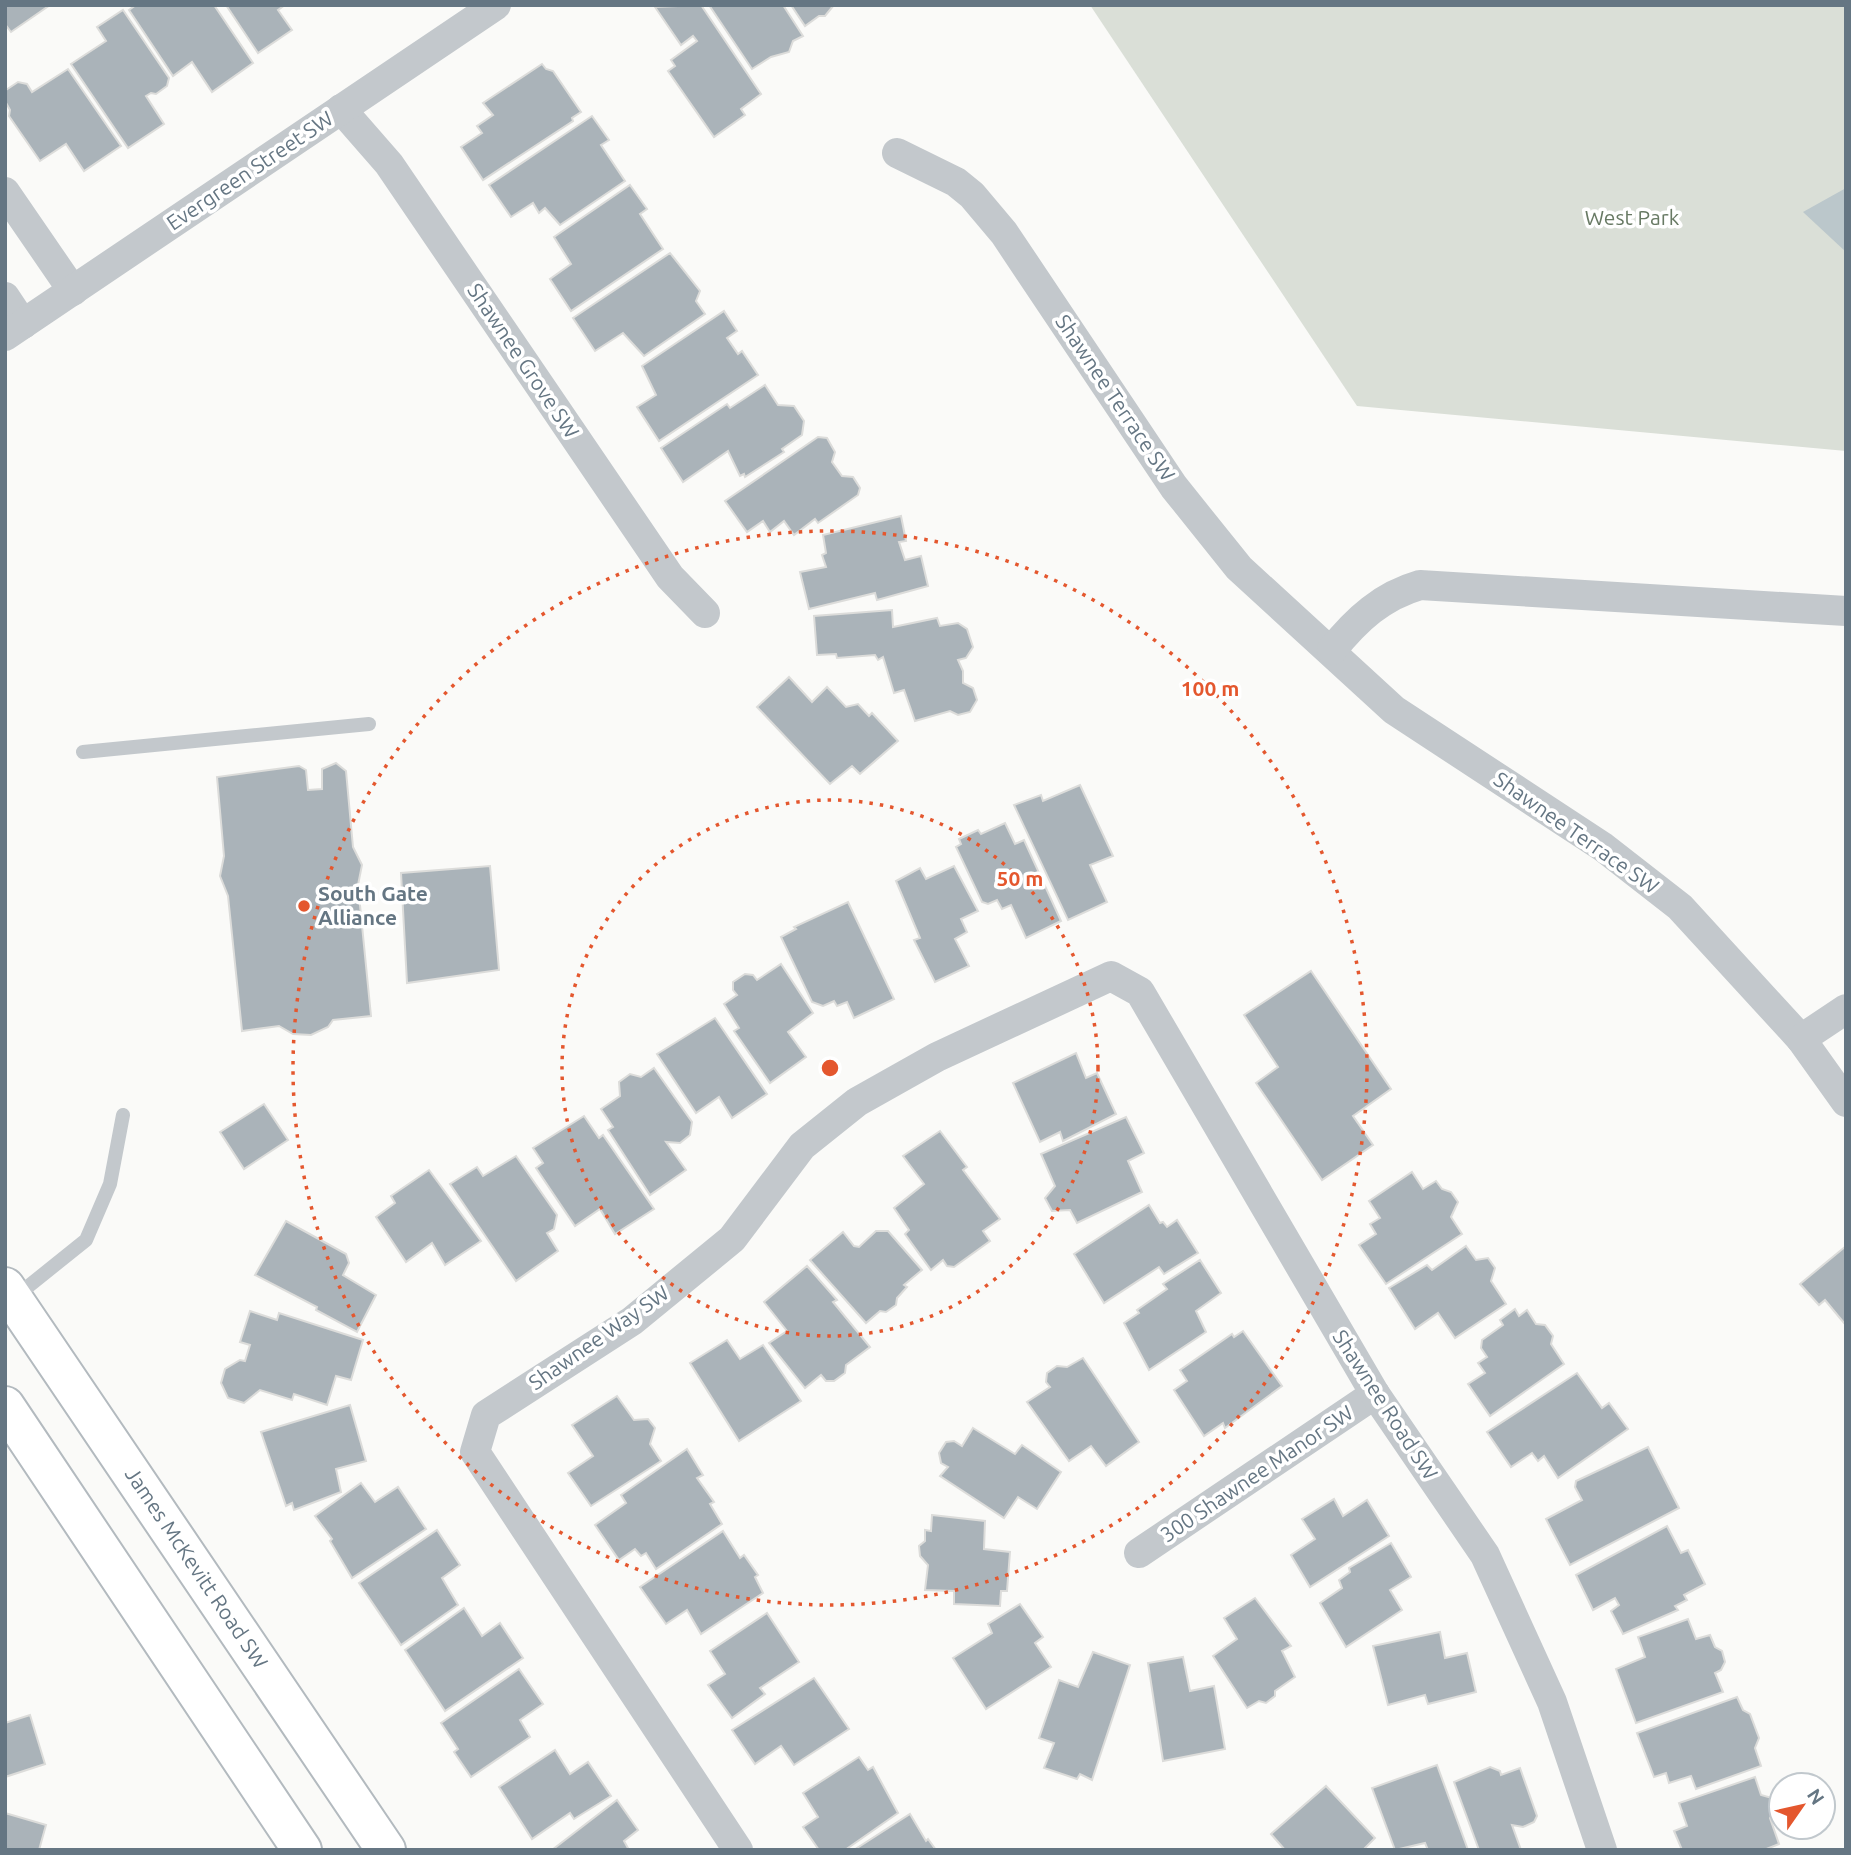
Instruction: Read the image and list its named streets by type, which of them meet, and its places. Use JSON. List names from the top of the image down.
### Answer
{
  "streets": {
    "main road": ["James McKevitt Road SW"],
    "street": [
      "Evergreen Street SW",
      "Shawnee Grove SW",
      "Shawnee Terrace SW",
      "Shawnee Way SW",
      "Shawnee Road SW",
      "300 Shawnee Manor SW"
    ]
  },
  "crossings": [
    ["Evergreen Street SW", "Shawnee Grove SW"],
    ["Shawnee Way SW", "Shawnee Road SW"],
    ["Shawnee Road SW", "300 Shawnee Manor SW"]
  ],
  "parks": ["West Park"],
  "places": ["South Gate Alliance"],
  "north": "top right",
  "rings": ["100 m", "50 m"]
}
